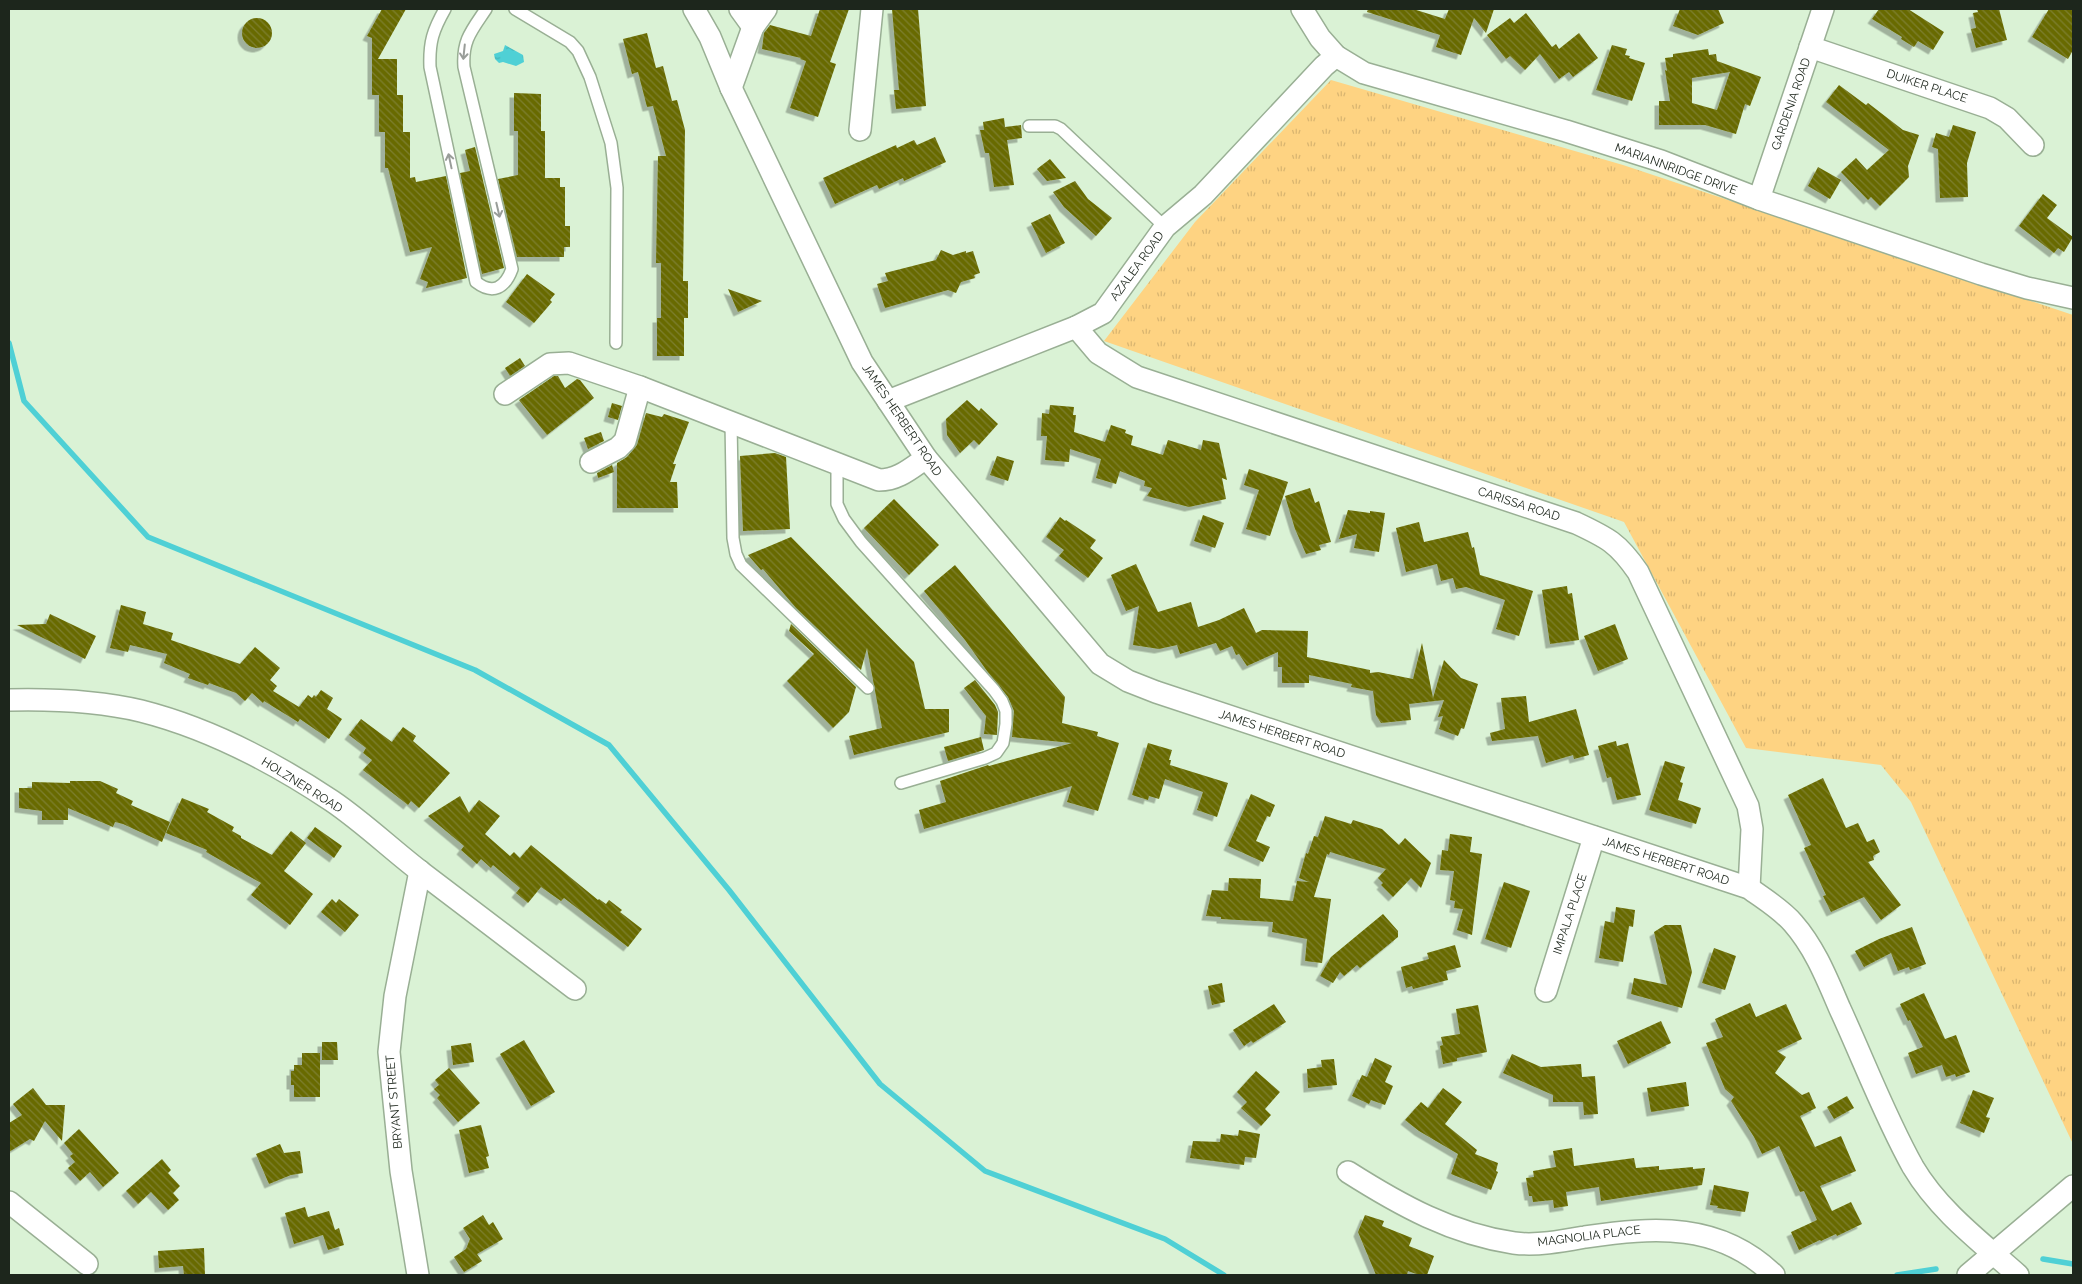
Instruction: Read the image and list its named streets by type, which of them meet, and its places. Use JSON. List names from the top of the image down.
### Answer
{
  "streets": {
    "street": [
      "DUIKER PLACE",
      "GARDENIA ROAD",
      "MARIANNRIDGE DRIVE",
      "AZALEA ROAD",
      "JAMES HERBERT ROAD",
      "CARISSA ROAD",
      "HOLZNER ROAD",
      "IMPALA PLACE",
      "BRYANT STREET",
      "MAGNOLIA PLACE"
    ]
  },
  "crossings": [
    ["DUIKER PLACE", "GARDENIA ROAD"],
    ["GARDENIA ROAD", "MARIANNRIDGE DRIVE"],
    ["MARIANNRIDGE DRIVE", "AZALEA ROAD"],
    ["AZALEA ROAD", "JAMES HERBERT ROAD"],
    ["AZALEA ROAD", "CARISSA ROAD"],
    ["JAMES HERBERT ROAD", "CARISSA ROAD"],
    ["JAMES HERBERT ROAD", "IMPALA PLACE"],
    ["HOLZNER ROAD", "BRYANT STREET"]
  ]
}
